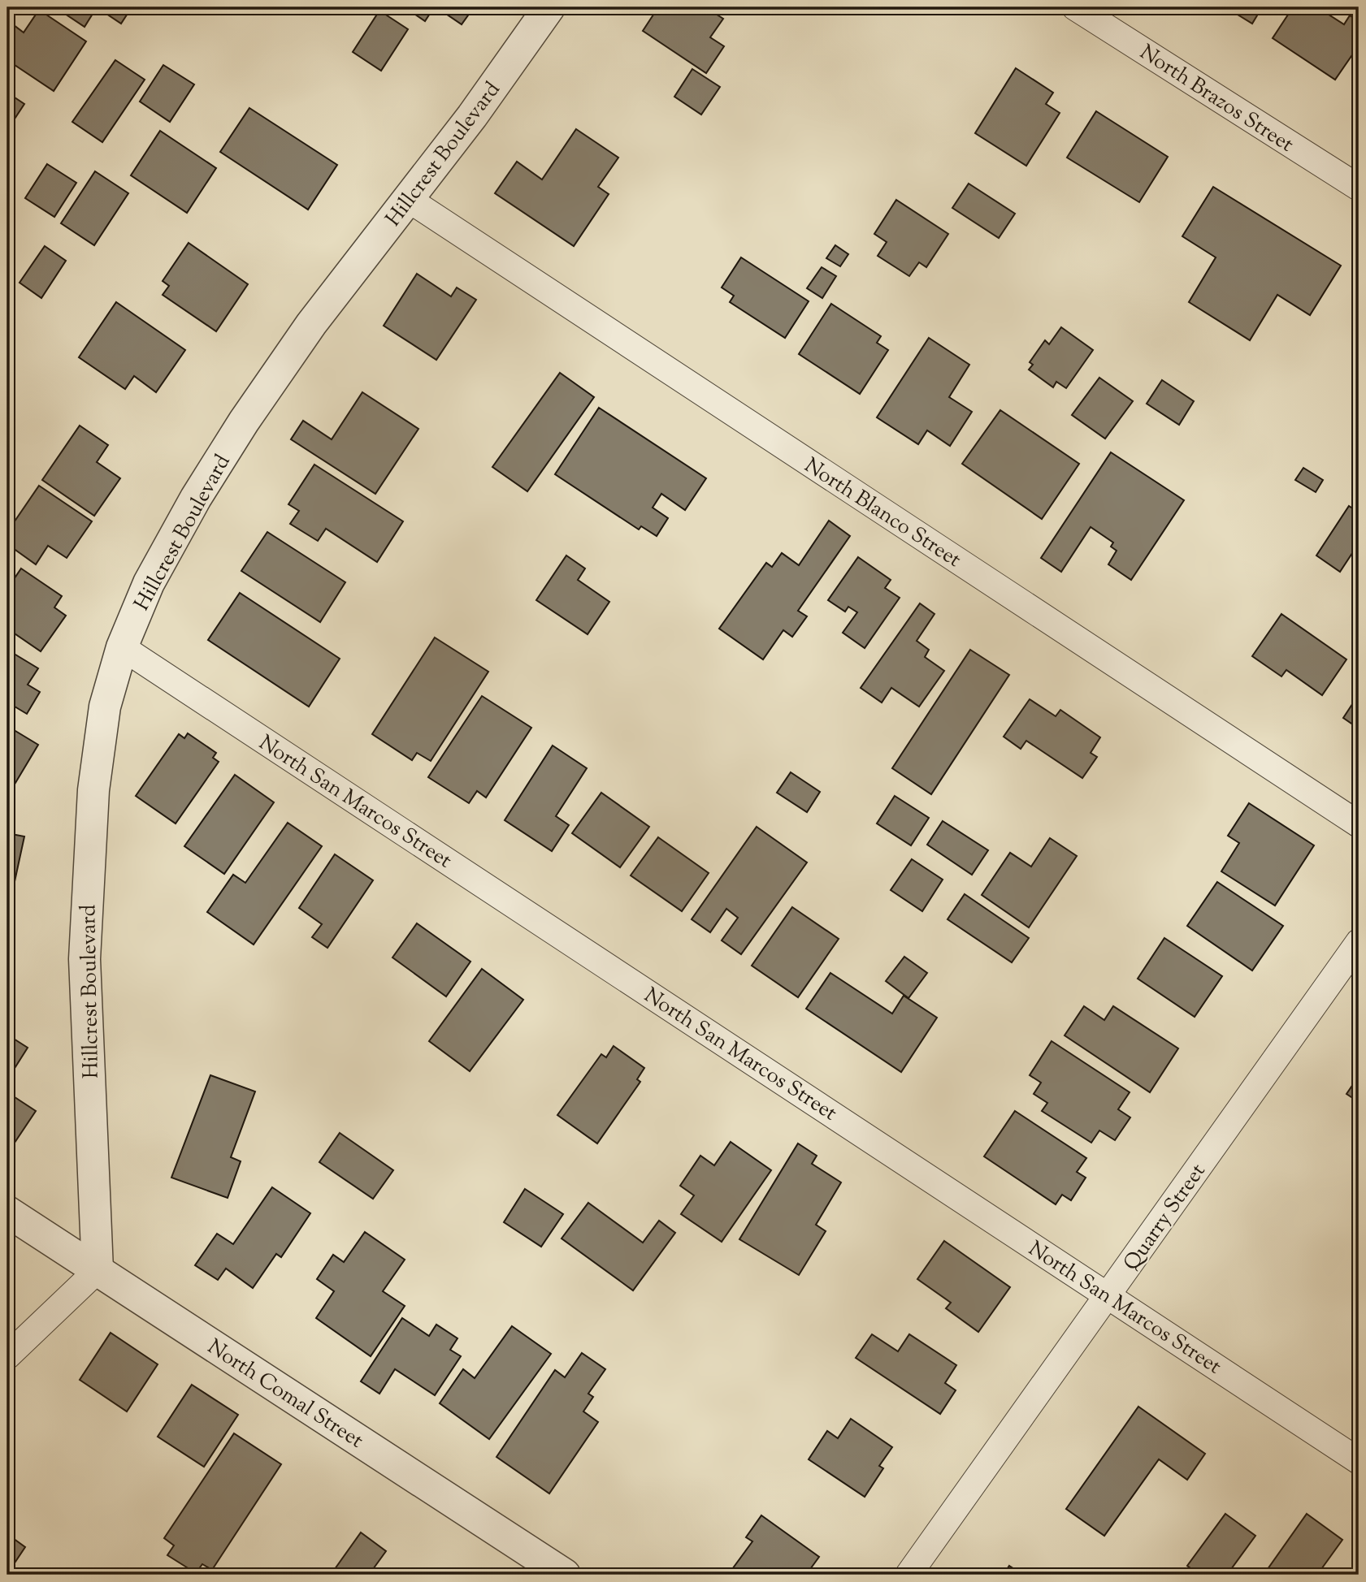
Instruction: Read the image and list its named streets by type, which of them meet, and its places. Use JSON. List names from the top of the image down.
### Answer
{
  "streets": {
    "street": [
      "North Brazos Street",
      "Hillcrest Boulevard",
      "North Blanco Street",
      "North San Marcos Street",
      "Quarry Street",
      "North Comal Street"
    ]
  },
  "crossings": [
    ["Hillcrest Boulevard", "North Blanco Street"],
    ["Hillcrest Boulevard", "North San Marcos Street"],
    ["Hillcrest Boulevard", "North Comal Street"],
    ["North San Marcos Street", "Quarry Street"]
  ]
}
